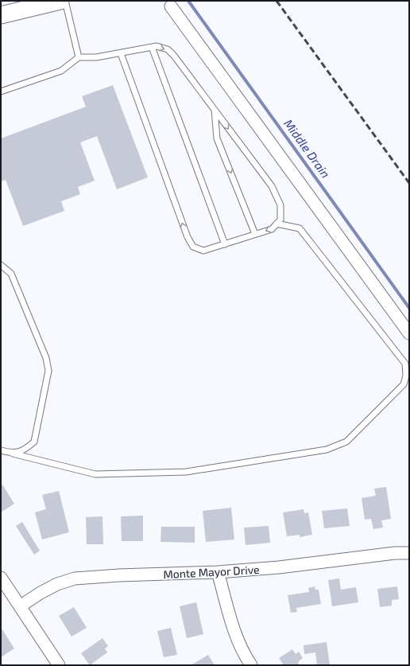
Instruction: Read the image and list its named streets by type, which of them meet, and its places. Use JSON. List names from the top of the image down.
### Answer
{
  "streets": {
    "street": ["Monte Mayor Drive"]
  },
  "water": ["Middle Drain"]
}
